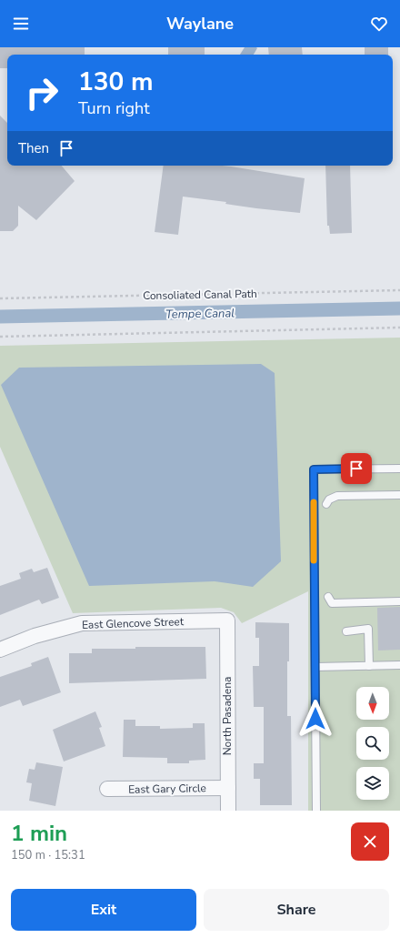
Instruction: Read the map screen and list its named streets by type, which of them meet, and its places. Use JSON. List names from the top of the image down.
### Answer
{
  "streets": {
    "street": ["East Glencove Street", "North Pasadena", "East Gary Circle"],
    "path": ["Consoliated Canal Path"]
  },
  "crossings": [
    ["East Glencove Street", "North Pasadena"],
    ["North Pasadena", "East Gary Circle"]
  ],
  "water": ["Tempe Canal"],
  "north": "bottom",
  "page": {
    "header": "Waylane",
    "turn": ["130 m", "Turn right"],
    "then": "Then",
    "heading": ["1 min", "150 m · 15:31"],
    "buttons": ["Exit", "Share"]
  }
}
